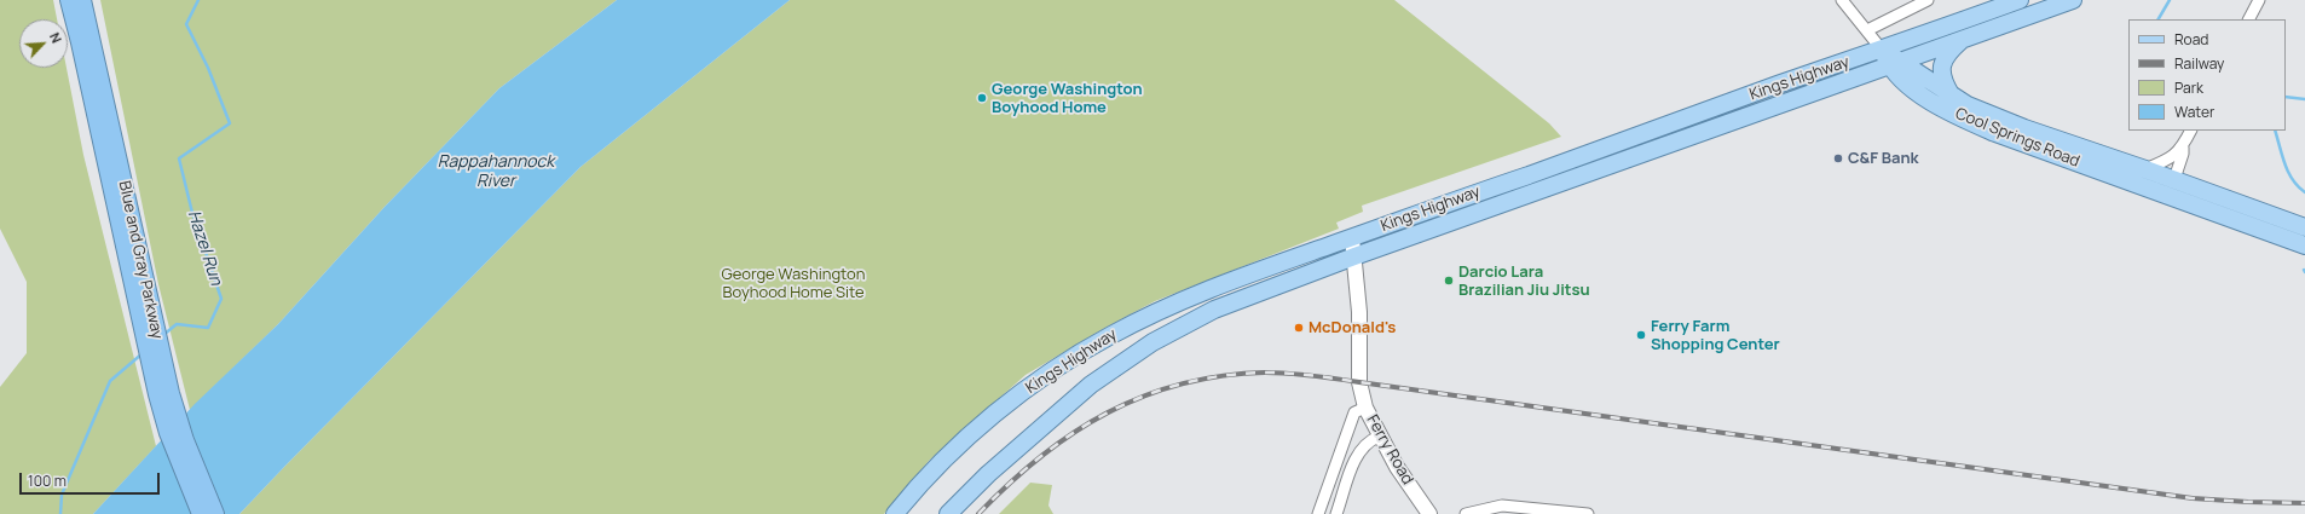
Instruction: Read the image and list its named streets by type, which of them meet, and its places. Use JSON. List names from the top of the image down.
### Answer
{
  "streets": {
    "highway": ["Blue and Gray Parkway"],
    "main road": ["Kings Highway", "Cool Springs Road", "Ferry Road"]
  },
  "crossings": [
    ["Kings Highway", "Cool Springs Road"],
    ["Kings Highway", "Ferry Road"]
  ],
  "water": ["Rappahannock River", "Hazel Run"],
  "parks": ["George Washington Boyhood Home Site"],
  "places": [
    "George Washington Boyhood Home",
    "C&F Bank",
    "Darcio Lara Brazilian Jiu Jitsu",
    "McDonald's",
    "Ferry Farm Shopping Center"
  ],
  "legend": [
    "Road",
    "Railway",
    "Park",
    "Water"
  ],
  "scale_bar": "100 m",
  "north": "top right"
}
